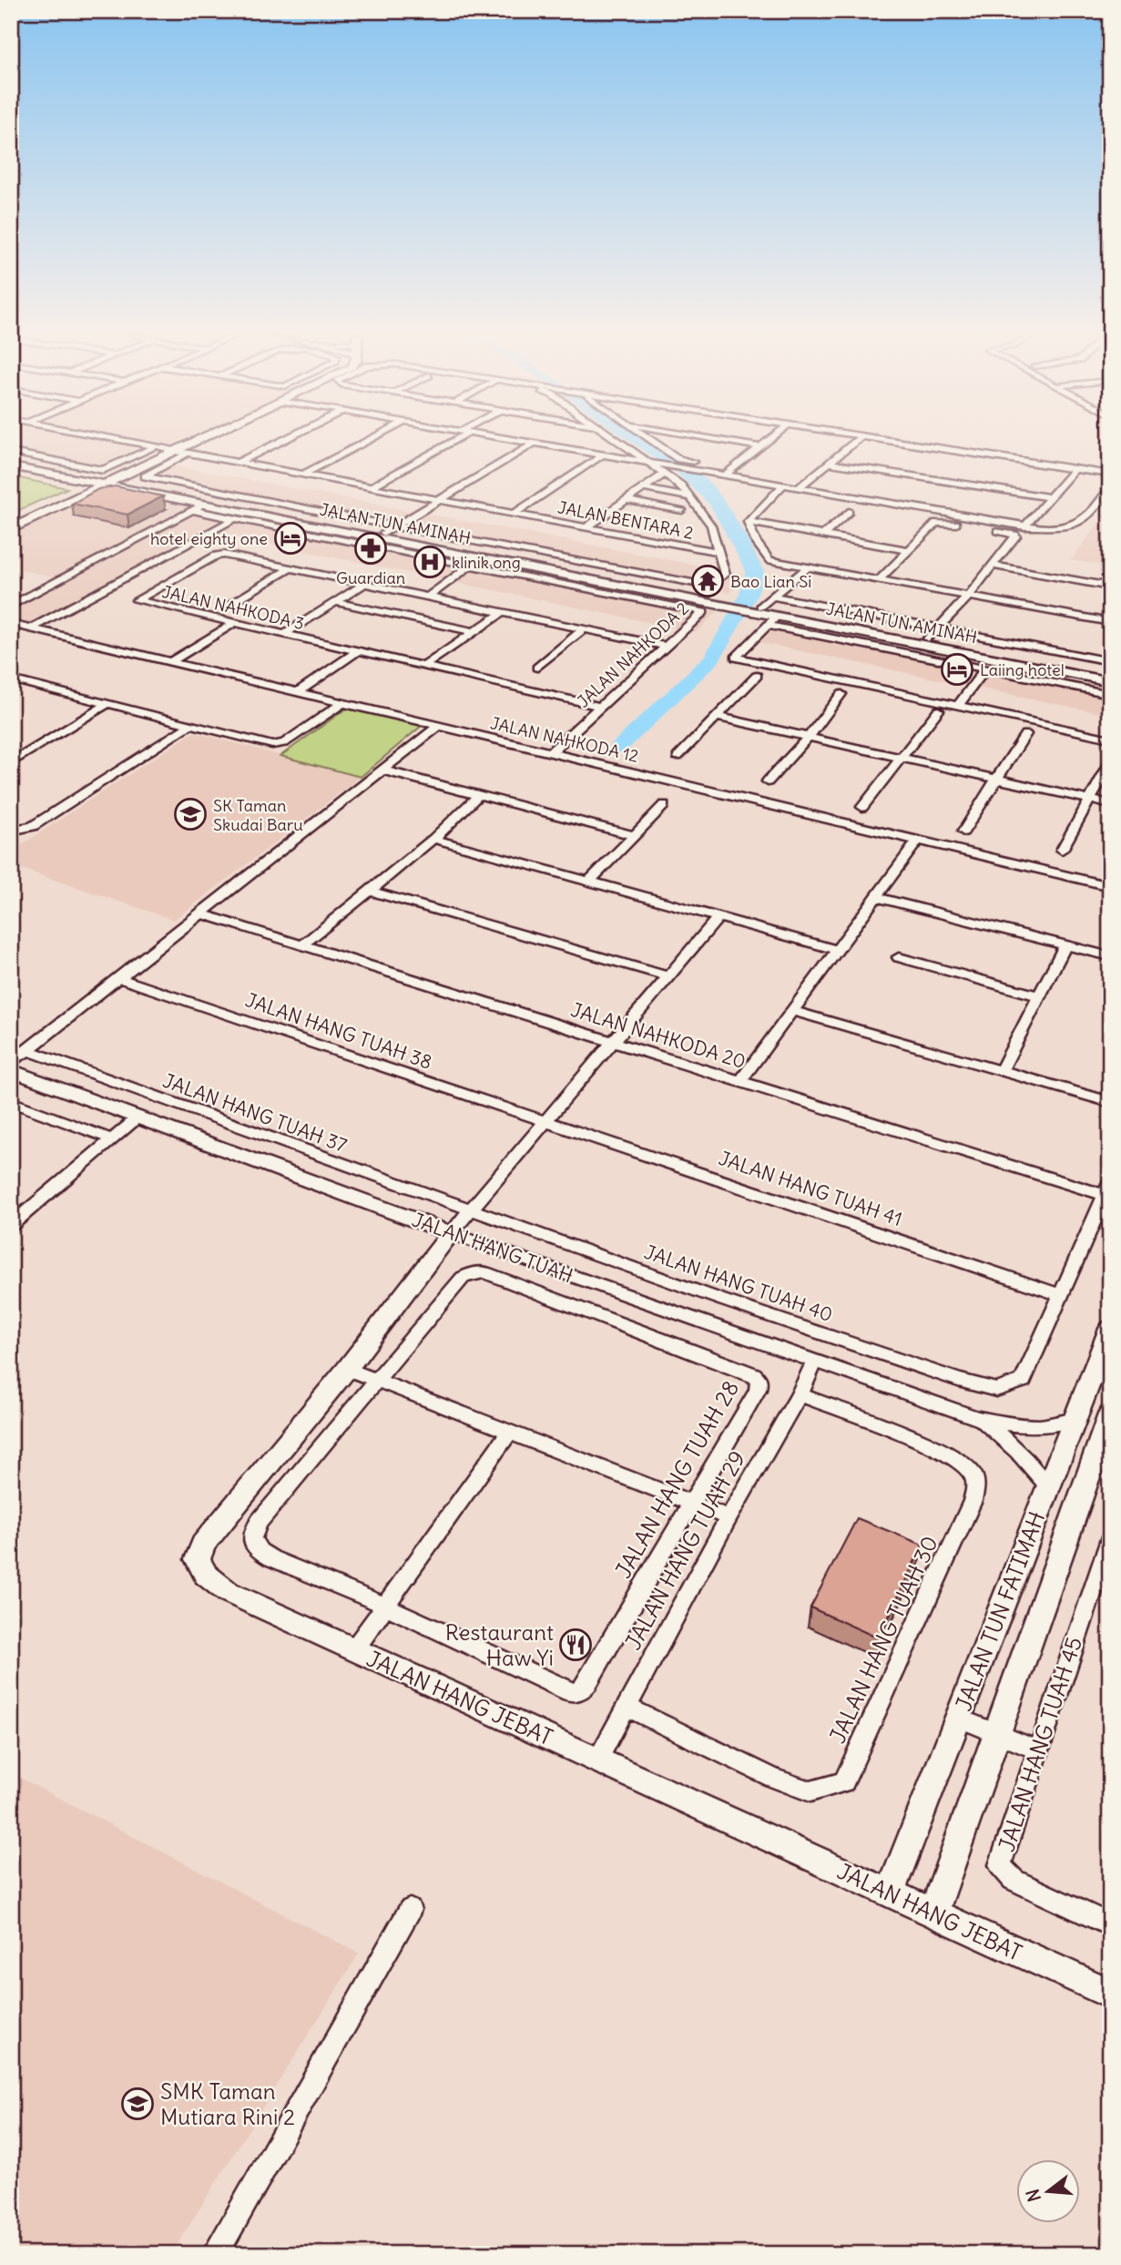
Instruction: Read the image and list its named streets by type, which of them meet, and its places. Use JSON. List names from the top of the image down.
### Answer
{
  "streets": {
    "main road": [
      "JALAN TUN AMINAH",
      "JALAN HANG TUAH",
      "JALAN TUN FATIMAH",
      "JALAN HANG JEBAT"
    ],
    "street": [
      "JALAN BENTARA 2",
      "JALAN NAHKODA 3",
      "JALAN NAHKODA 2",
      "JALAN NAHKODA 12",
      "JALAN HANG TUAH 38",
      "JALAN NAHKODA 20",
      "JALAN HANG TUAH 37",
      "JALAN HANG TUAH 41",
      "JALAN HANG TUAH 40",
      "JALAN HANG TUAH 28",
      "JALAN HANG TUAH 29",
      "JALAN HANG TUAH 30",
      "JALAN HANG TUAH 45"
    ]
  },
  "crossings": [
    ["JALAN NAHKODA 3", "JALAN NAHKODA 2"],
    ["JALAN NAHKODA 2", "JALAN NAHKODA 12"],
    ["JALAN HANG TUAH 38", "JALAN HANG TUAH 41"],
    ["JALAN HANG TUAH 37", "JALAN HANG TUAH 40"],
    ["JALAN HANG TUAH 41", "JALAN HANG TUAH 40"],
    ["JALAN HANG TUAH", "JALAN HANG TUAH 29"],
    ["JALAN HANG TUAH", "JALAN TUN FATIMAH"],
    ["JALAN HANG TUAH", "JALAN HANG JEBAT"],
    ["JALAN HANG TUAH 29", "JALAN HANG TUAH 30"],
    ["JALAN HANG TUAH 29", "JALAN HANG JEBAT"],
    ["JALAN TUN FATIMAH", "JALAN HANG JEBAT"]
  ],
  "places": {
    "hotel": ["hotel eighty one", "Laiing hotel"],
    "pharmacy": ["Guardian"],
    "hospital": ["klinik ong"],
    "temple": ["Bao Lian Si"],
    "school or university": ["SK Taman Skudai Baru", "SMK Taman Mutiara Rini 2"],
    "restaurant": ["Restaurant Haw Yi"]
  },
  "north": "left"
}
